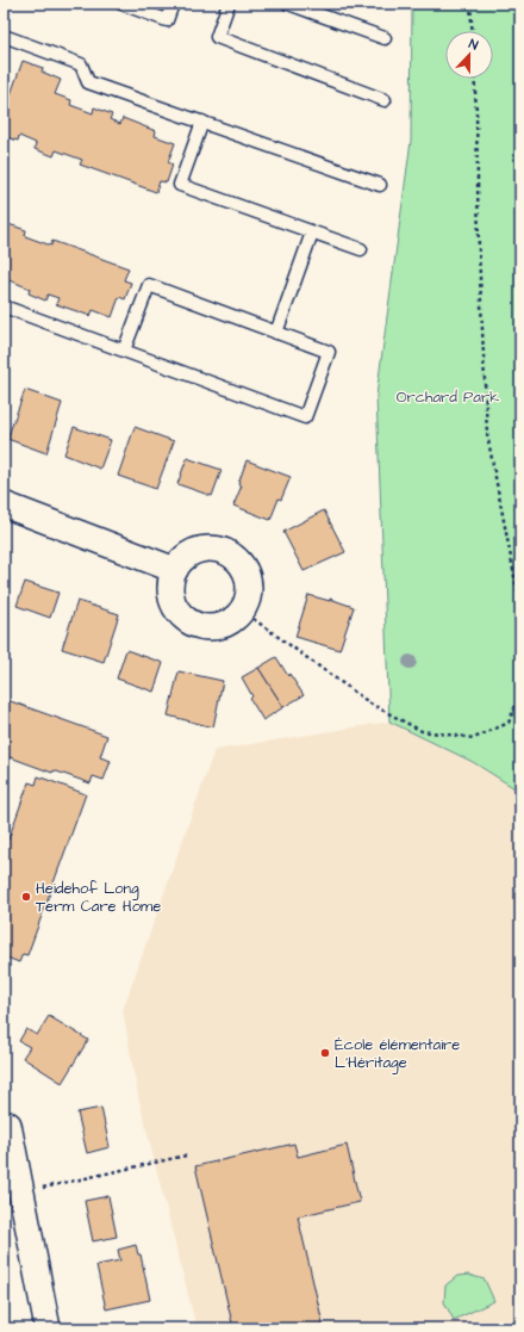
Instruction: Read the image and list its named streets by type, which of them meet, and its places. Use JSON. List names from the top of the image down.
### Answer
{
  "parks": ["Orchard Park"],
  "places": ["Heidehof Long Term Care Home", "École élémentaire L'Héritage"],
  "north": "top"
}
